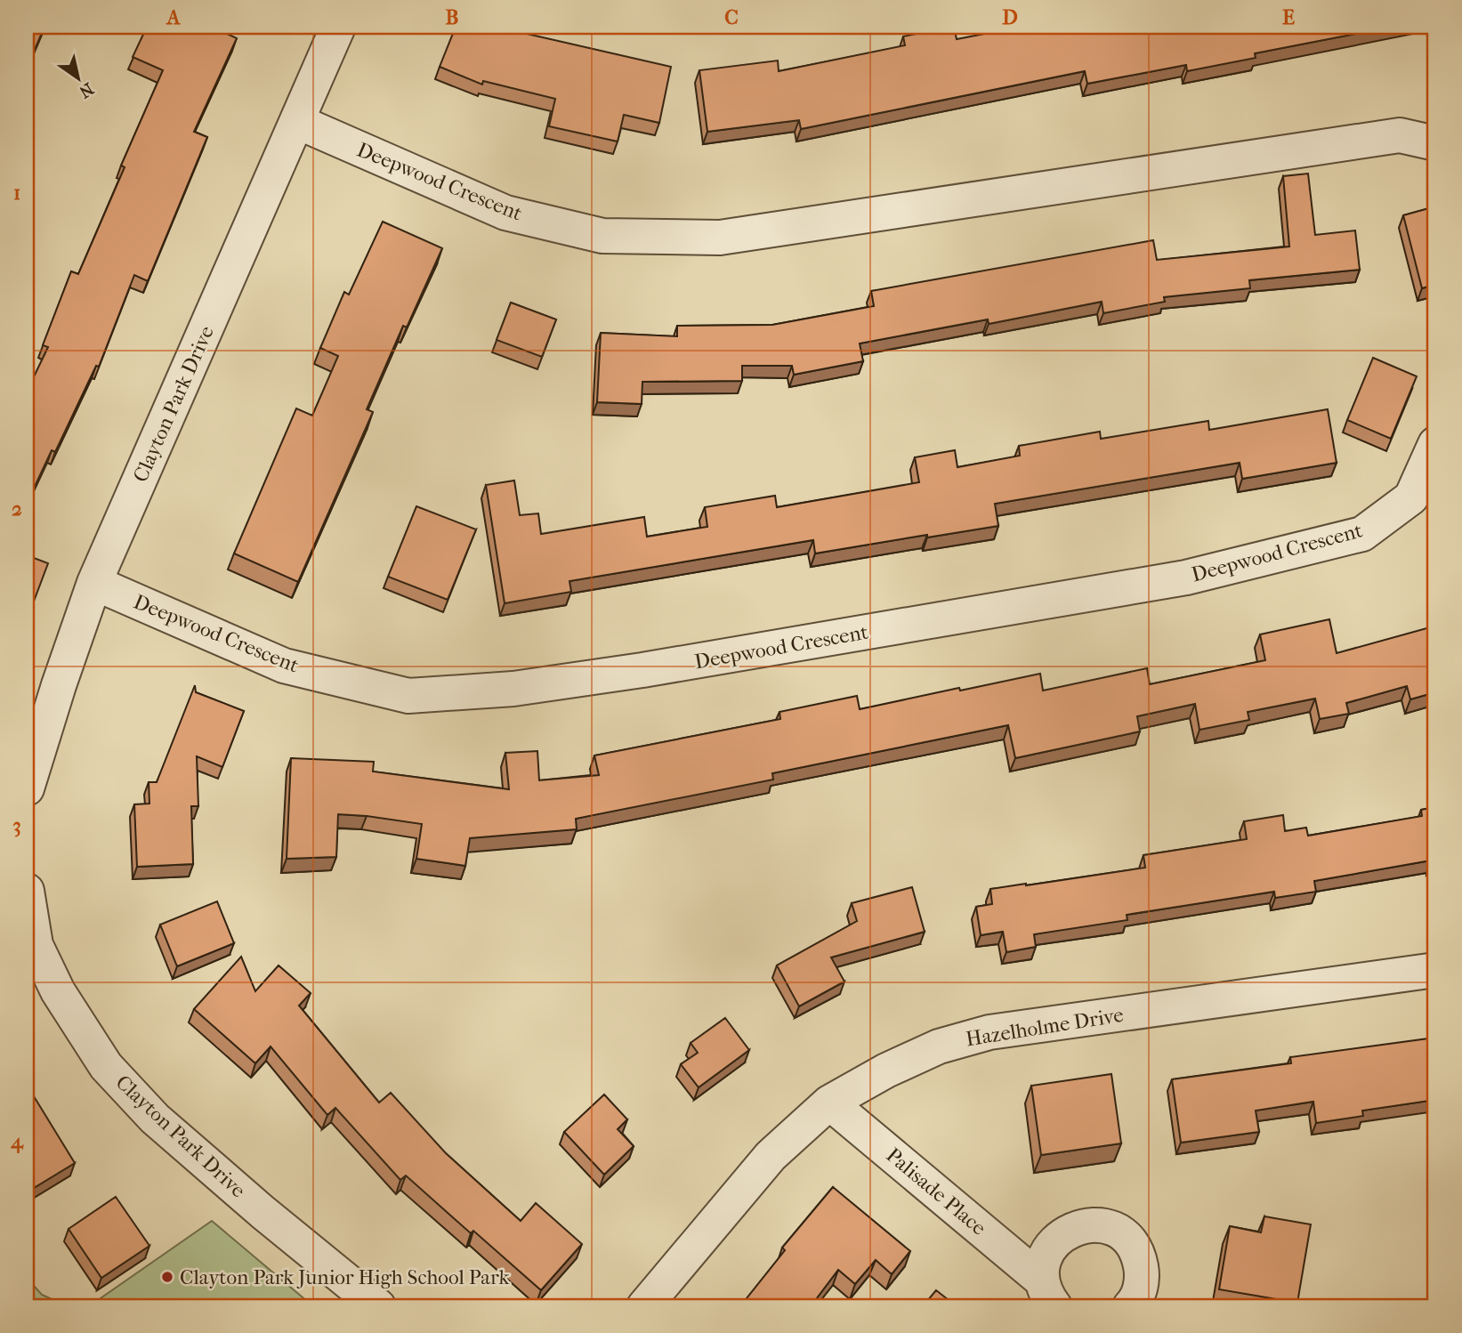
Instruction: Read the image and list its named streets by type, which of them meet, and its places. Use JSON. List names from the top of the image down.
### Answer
{
  "streets": {
    "street": [
      "Deepwood Crescent",
      "Clayton Park Drive",
      "Hazelholme Drive",
      "Palisade Place"
    ]
  },
  "crossings": [
    ["Deepwood Crescent", "Clayton Park Drive"],
    ["Hazelholme Drive", "Palisade Place"]
  ],
  "places": ["Clayton Park Junior High School Park"],
  "north": "bottom right",
  "grid": {
    "columns": [
      "A",
      "B",
      "C",
      "D",
      "E"
    ],
    "rows": [
      "1",
      "2",
      "3",
      "4"
    ]
  }
}
